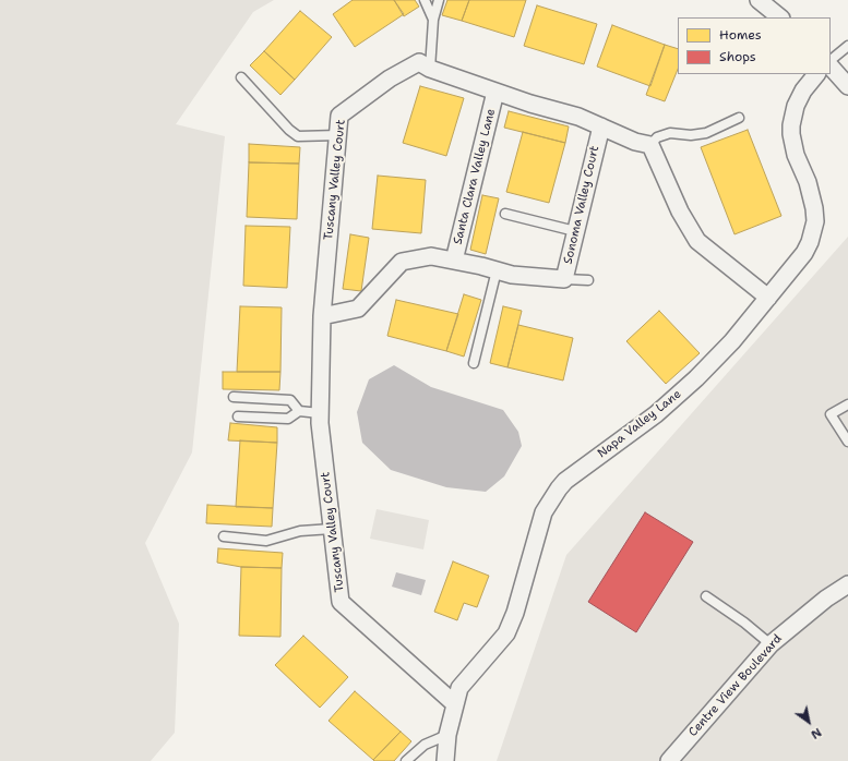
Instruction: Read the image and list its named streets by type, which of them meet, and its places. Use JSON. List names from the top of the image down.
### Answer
{
  "streets": {
    "street": [
      "Santa Clara Valley Lane",
      "Tuscany Valley Court",
      "Sonoma Valley Court",
      "Napa Valley Lane",
      "Centre View Boulevard"
    ]
  },
  "crossings": [
    ["Santa Clara Valley Lane", "Tuscany Valley Court"],
    ["Santa Clara Valley Lane", "Sonoma Valley Court"],
    ["Tuscany Valley Court", "Sonoma Valley Court"],
    ["Tuscany Valley Court", "Napa Valley Lane"]
  ],
  "legend": ["Homes", "Shops"],
  "north": "bottom right"
}
